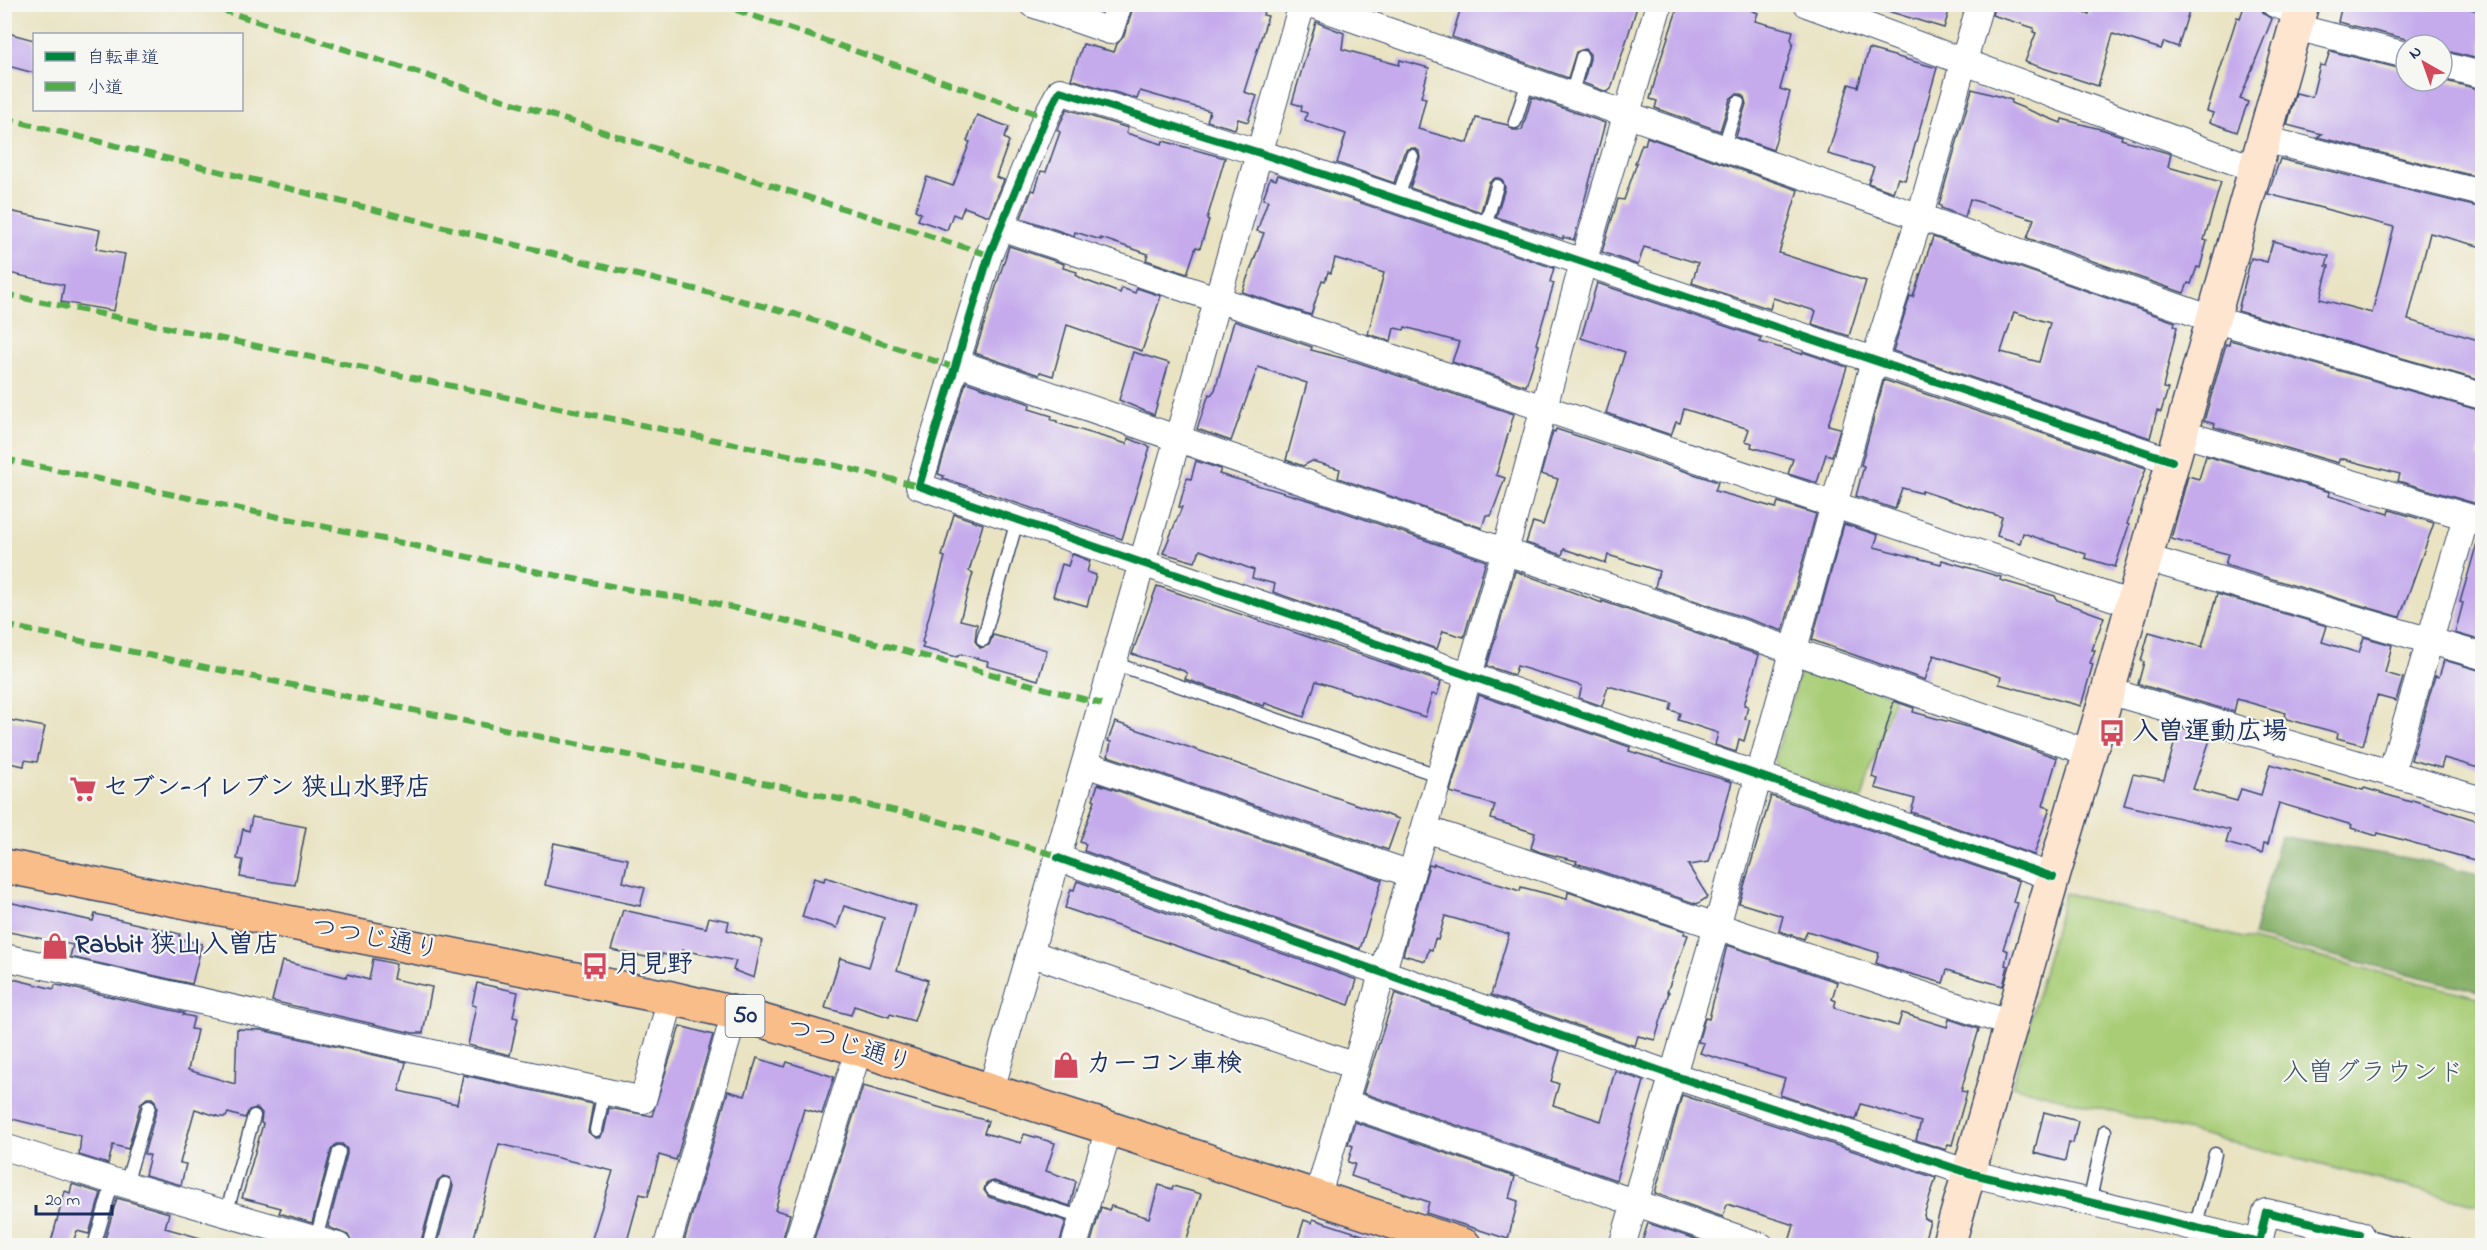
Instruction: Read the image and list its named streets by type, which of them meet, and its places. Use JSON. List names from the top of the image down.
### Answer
{
  "streets": {
    "main road": ["つつじ通り", "50"]
  },
  "parks": ["入曽グラウンド"],
  "places": {
    "bus stop": ["入曽運動広場", "月見野"],
    "supermarket": ["セブン-イレブン 狭山水野店"],
    "shop": ["Rabbit 狭山入曽店", "カーコン車検"]
  },
  "legend": ["自転車道", "小道"],
  "scale_bar": "20 m",
  "north": "top left"
}
